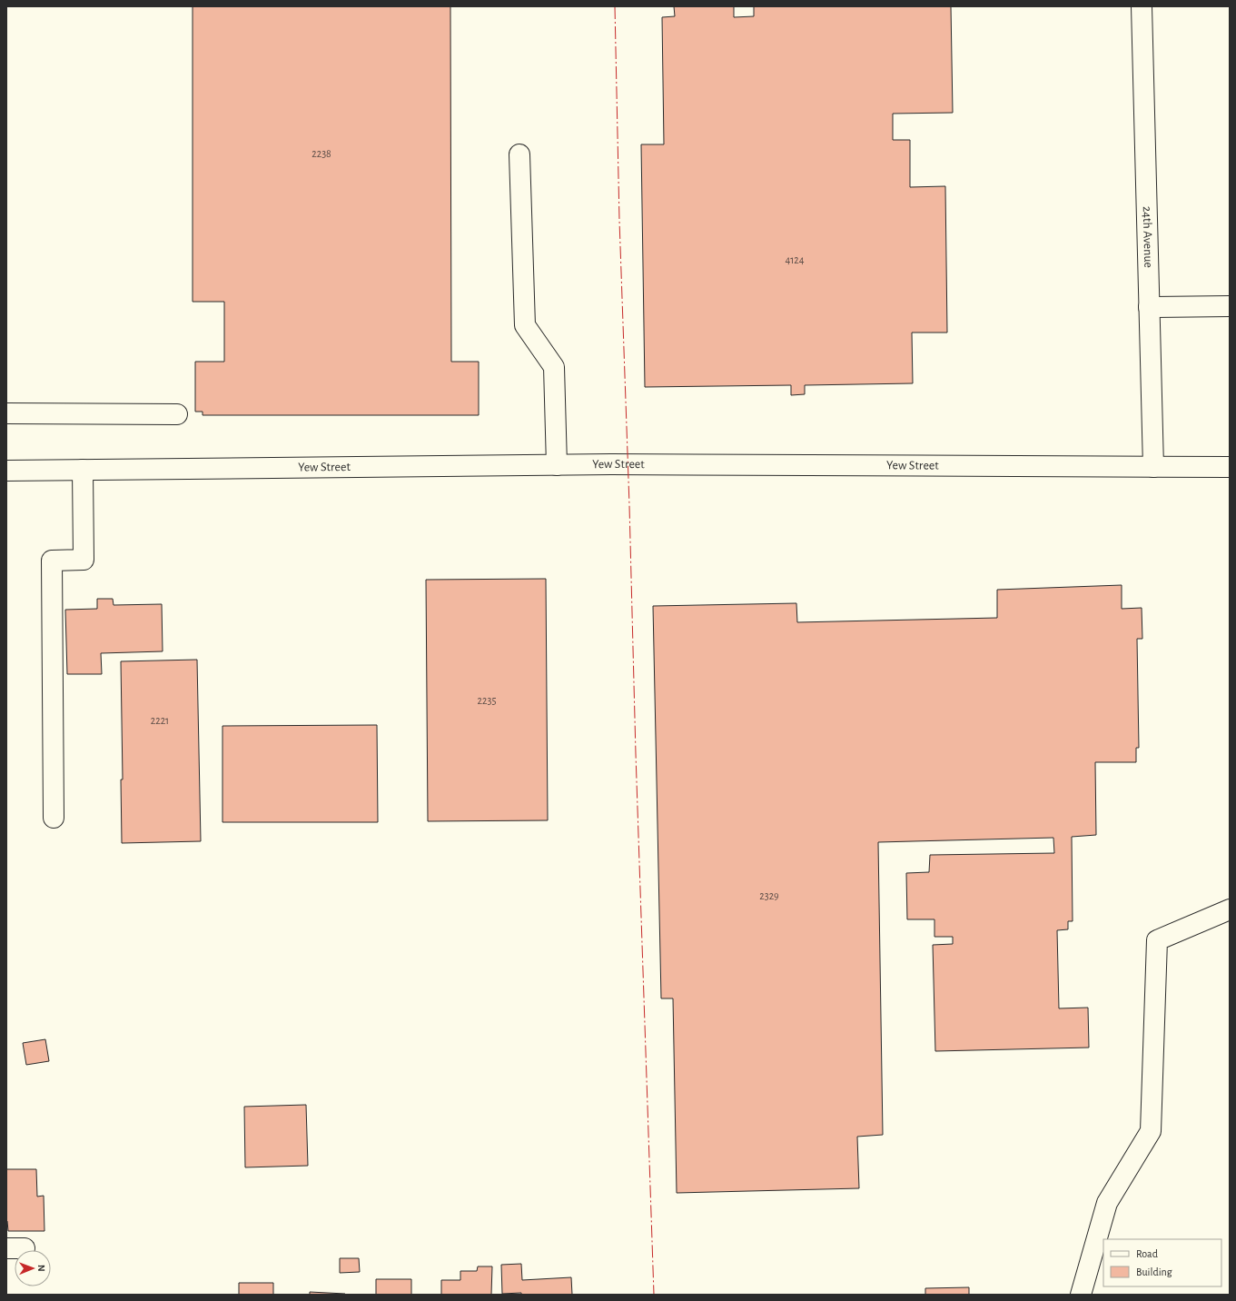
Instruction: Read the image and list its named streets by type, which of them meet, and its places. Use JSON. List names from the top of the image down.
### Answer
{
  "streets": {
    "street": ["24th Avenue", "Yew Street"]
  },
  "crossings": [
    ["24th Avenue", "Yew Street"]
  ],
  "house_numbers": [
    "2238",
    "4124",
    "2235",
    "2221",
    "2329"
  ],
  "legend": ["Road", "Building"],
  "north": "right"
}
